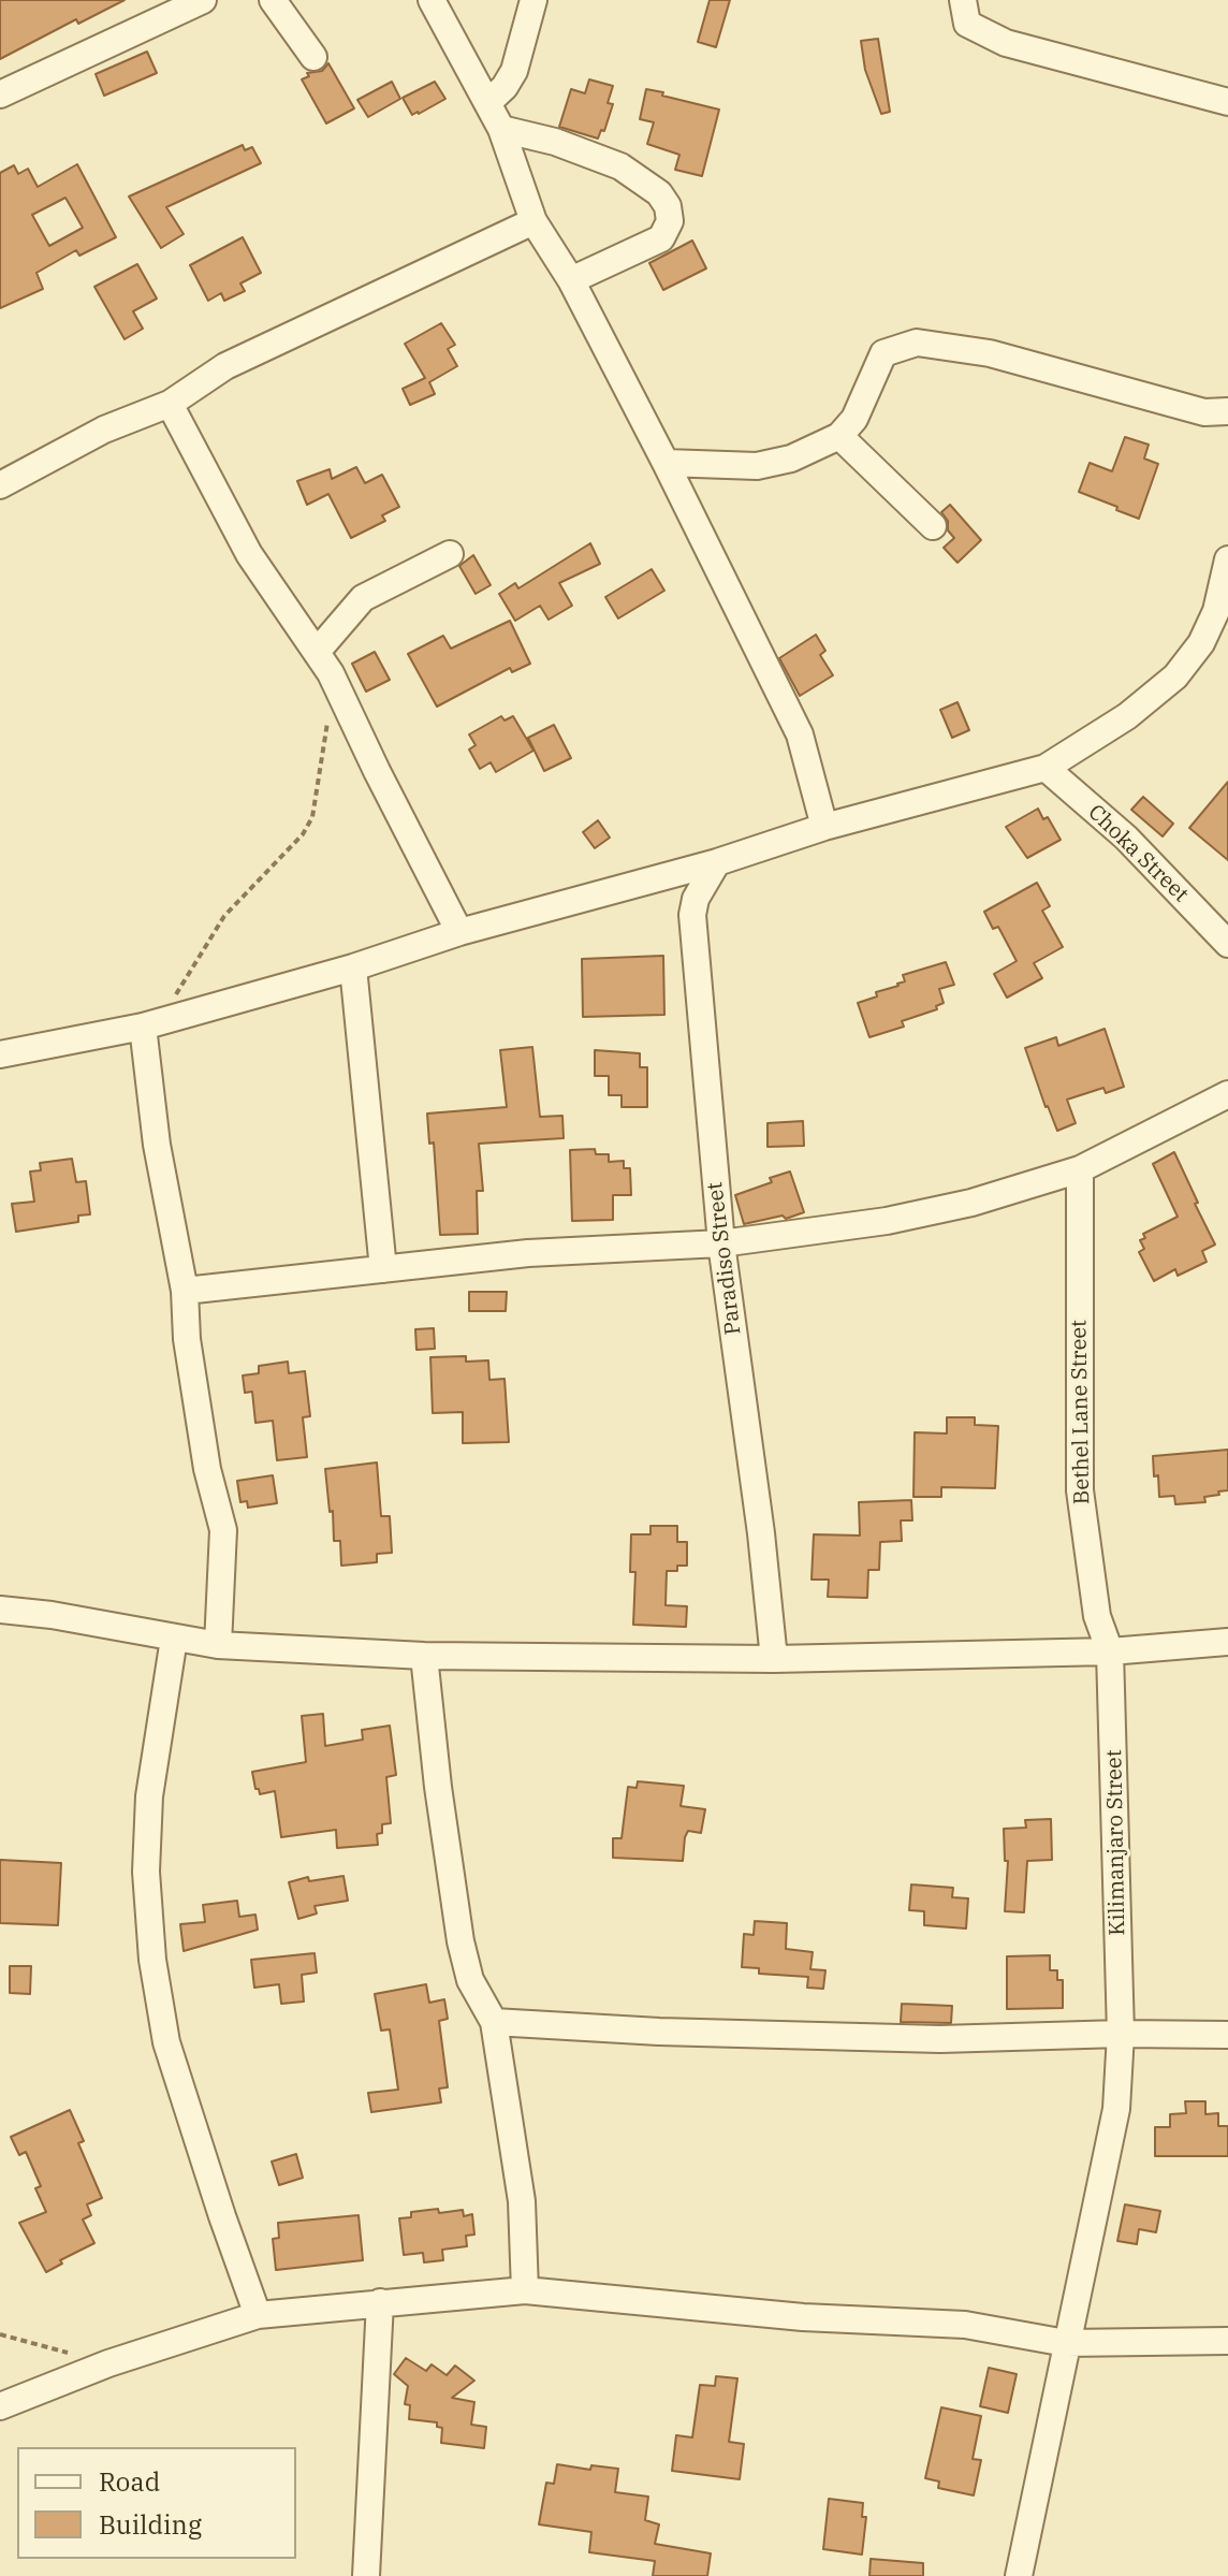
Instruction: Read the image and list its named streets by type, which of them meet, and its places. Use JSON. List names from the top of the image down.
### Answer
{
  "streets": {
    "street": [
      "Choka Street",
      "Paradiso Street",
      "Bethel Lane Street",
      "Kilimanjaro Street"
    ]
  },
  "crossings": [
    ["Bethel Lane Street", "Kilimanjaro Street"]
  ],
  "legend": ["Road", "Building"]
}
